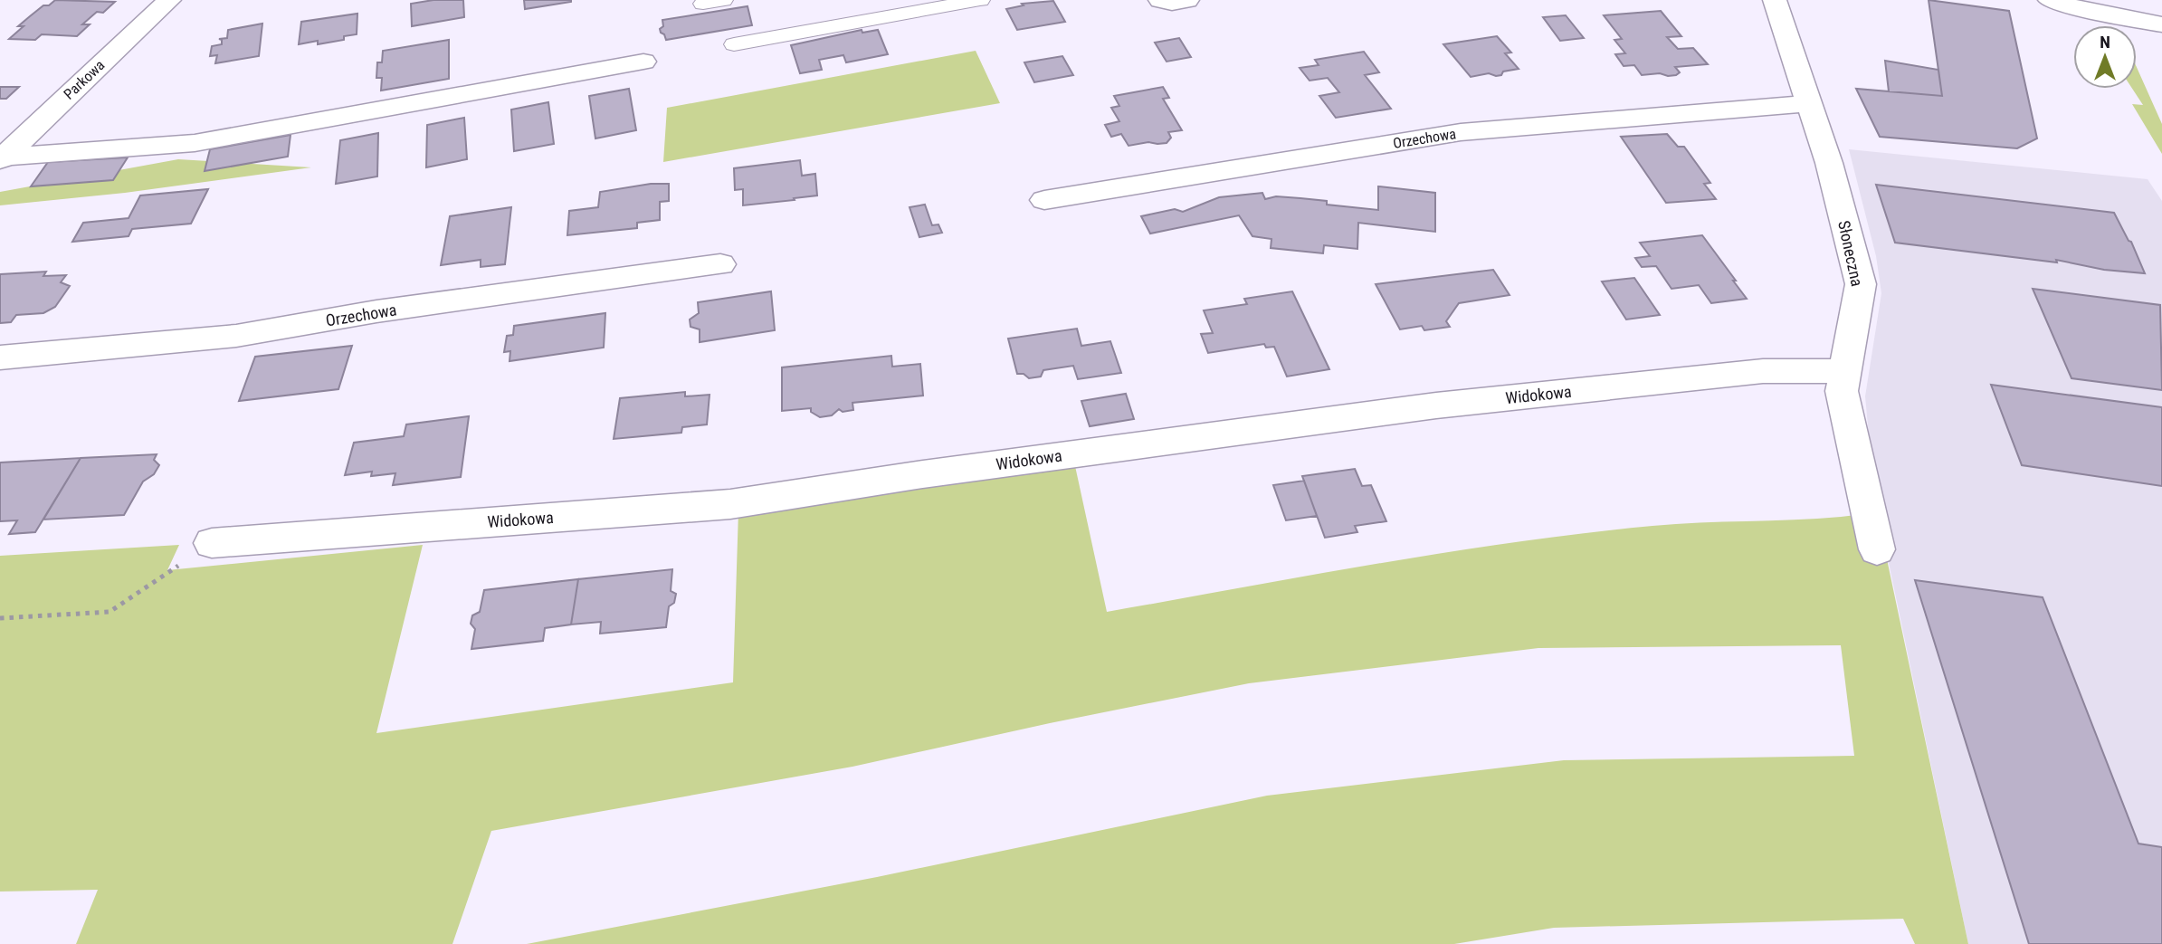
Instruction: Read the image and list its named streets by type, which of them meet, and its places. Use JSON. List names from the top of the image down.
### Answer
{
  "streets": {
    "street": [
      "Parkowa",
      "Orzechowa",
      "Słoneczna",
      "Widokowa"
    ]
  },
  "crossings": [
    ["Orzechowa", "Słoneczna"],
    ["Słoneczna", "Widokowa"]
  ],
  "north": "top"
}
